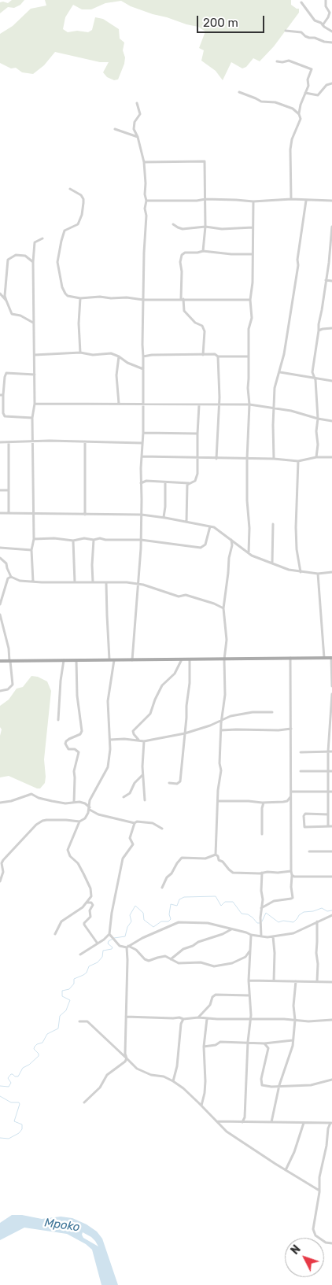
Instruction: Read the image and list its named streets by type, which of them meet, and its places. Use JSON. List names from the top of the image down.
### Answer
{
  "water": ["Mpoko"],
  "scale_bar": "200 m",
  "north": "top left"
}
